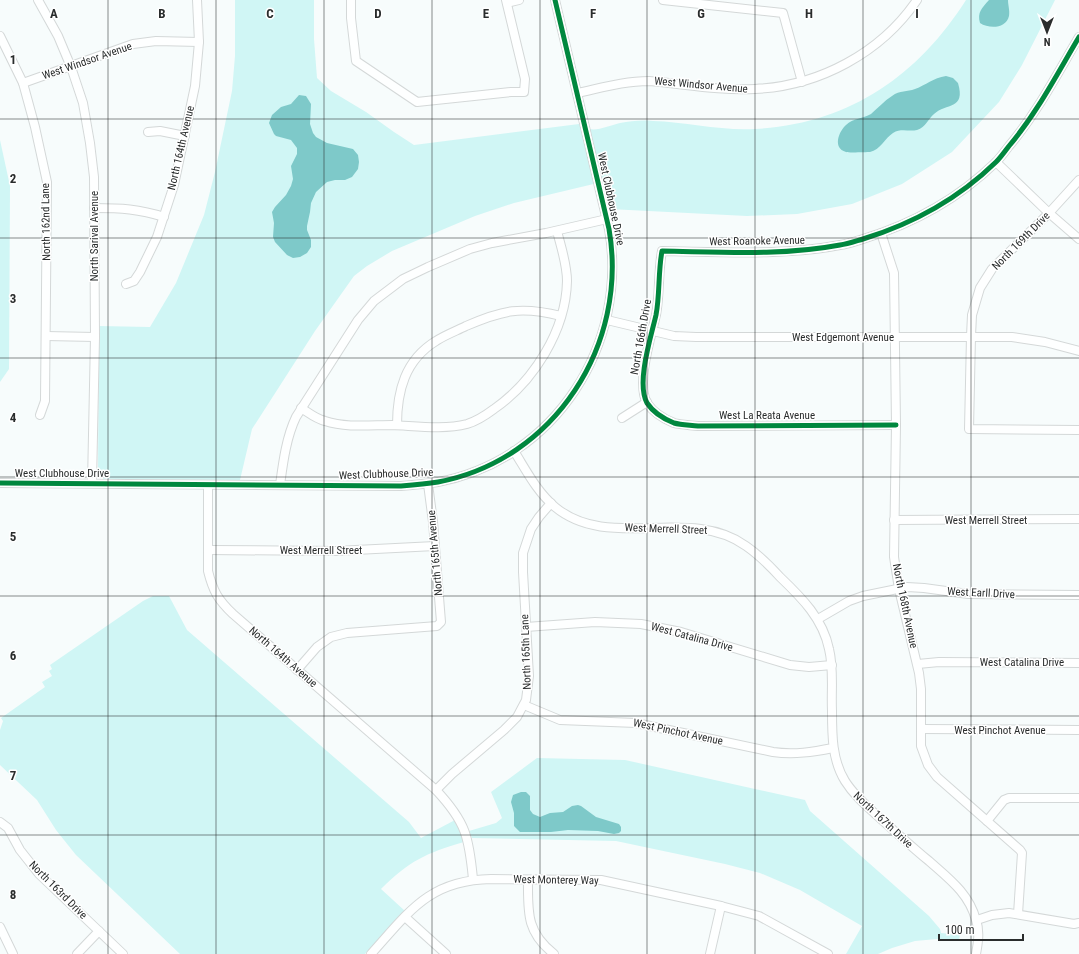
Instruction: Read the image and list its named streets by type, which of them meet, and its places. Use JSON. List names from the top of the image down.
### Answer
{
  "streets": {
    "street": [
      "West Windsor Avenue",
      "North 164th Avenue",
      "West Clubhouse Drive",
      "North 162nd Lane",
      "North Sarival Avenue",
      "West Roanoke Avenue",
      "North 169th Drive",
      "North 166th Drive",
      "West Edgemont Avenue",
      "West La Reata Avenue",
      "West Merrell Street",
      "North 165th Avenue",
      "West Earll Drive",
      "North 168th Avenue",
      "West Catalina Drive",
      "North 165th Lane",
      "West Pinchot Avenue",
      "North 167th Drive",
      "West Monterey Way",
      "North 163rd Drive"
    ]
  },
  "crossings": [
    ["West Windsor Avenue", "North 164th Avenue"],
    ["West Windsor Avenue", "West Clubhouse Drive"],
    ["West Windsor Avenue", "North 162nd Lane"],
    ["West Windsor Avenue", "North Sarival Avenue"],
    ["North 164th Avenue", "West Clubhouse Drive"],
    ["North 164th Avenue", "West Merrell Street"],
    ["North 164th Avenue", "North 165th Avenue"],
    ["North 164th Avenue", "North 165th Lane"],
    ["West Clubhouse Drive", "North Sarival Avenue"],
    ["West Clubhouse Drive", "West Edgemont Avenue"],
    ["West Clubhouse Drive", "West Merrell Street"],
    ["West Clubhouse Drive", "North 165th Avenue"],
    ["West Roanoke Avenue", "North 166th Drive"],
    ["West Roanoke Avenue", "North 168th Avenue"],
    ["North 169th Drive", "West Edgemont Avenue"],
    ["North 166th Drive", "West Edgemont Avenue"],
    ["North 166th Drive", "West La Reata Avenue"],
    ["West Edgemont Avenue", "North 168th Avenue"],
    ["West La Reata Avenue", "North 168th Avenue"],
    ["West Merrell Street", "North 165th Avenue"],
    ["West Merrell Street", "West Earll Drive"],
    ["West Merrell Street", "North 168th Avenue"],
    ["West Merrell Street", "North 165th Lane"],
    ["West Merrell Street", "North 167th Drive"],
    ["West Earll Drive", "North 168th Avenue"],
    ["West Earll Drive", "North 167th Drive"],
    ["North 168th Avenue", "West Catalina Drive"],
    ["North 168th Avenue", "West Pinchot Avenue"],
    ["West Catalina Drive", "North 165th Lane"],
    ["West Catalina Drive", "North 167th Drive"],
    ["North 165th Lane", "West Pinchot Avenue"],
    ["West Pinchot Avenue", "North 167th Drive"]
  ],
  "scale_bar": "100 m",
  "north": "bottom",
  "grid": {
    "columns": [
      "A",
      "B",
      "C",
      "D",
      "E",
      "F",
      "G",
      "H",
      "I"
    ],
    "rows": [
      "1",
      "2",
      "3",
      "4",
      "5",
      "6",
      "7",
      "8"
    ]
  }
}
